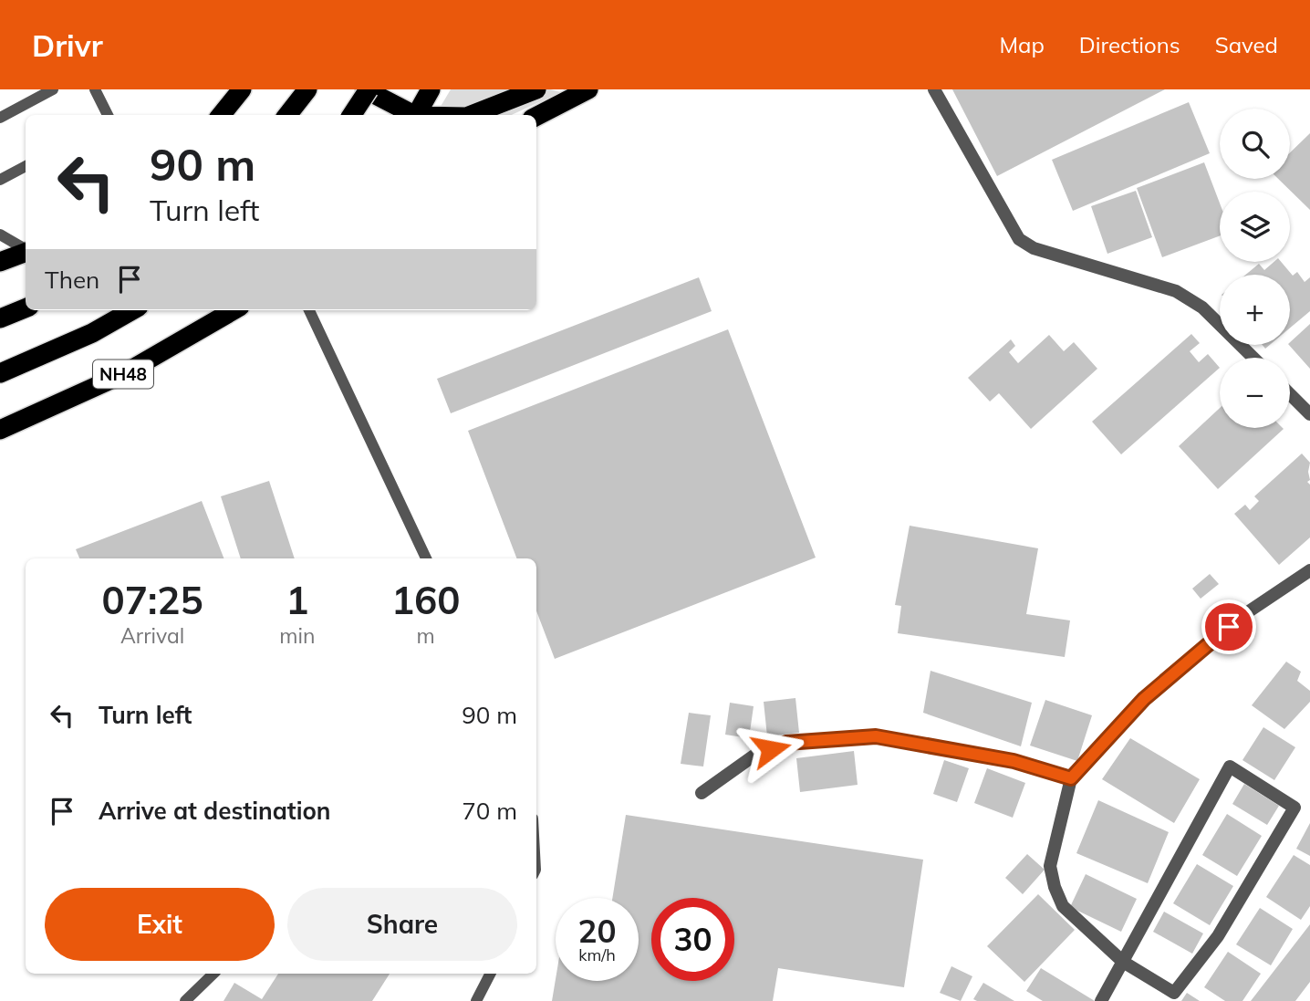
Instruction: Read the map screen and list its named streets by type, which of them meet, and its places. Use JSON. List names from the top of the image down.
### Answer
{
  "streets": {
    "highway": ["NH48"]
  },
  "page": {
    "header": "Drivr",
    "nav": ["Map", "Directions", "Saved"],
    "map_buttons": ["+", "−"],
    "turn": ["90 m", "Turn left"],
    "then": "Then",
    "eta": [
      "07:25",
      "Arrival",
      "1",
      "min",
      "160",
      "m"
    ],
    "list": [
      {
        "name": "Turn left",
        "value": "90 m"
      },
      {
        "name": "Arrive at destination",
        "value": "70 m"
      }
    ],
    "buttons": ["Exit", "Share"],
    "speed": "20 km/h",
    "limit": "30"
  }
}
